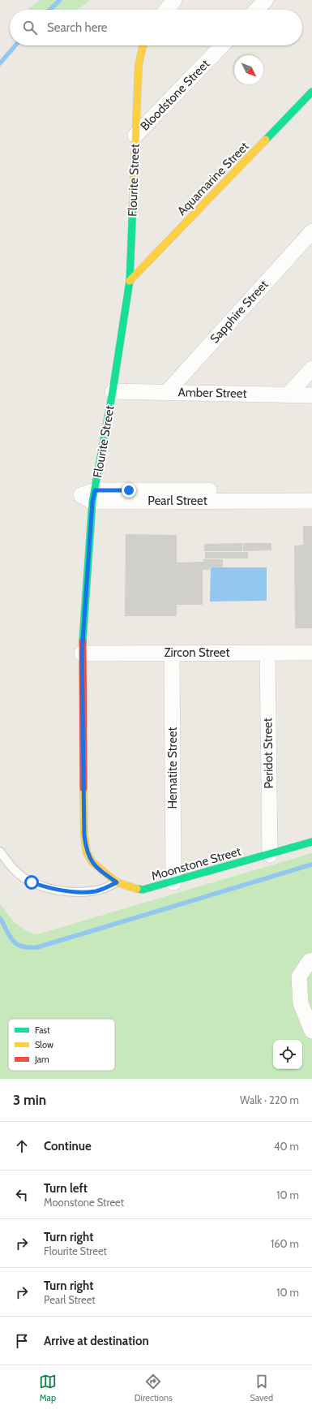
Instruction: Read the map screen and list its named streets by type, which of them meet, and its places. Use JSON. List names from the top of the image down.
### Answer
{
  "streets": {
    "street": [
      "Bloodstone Street",
      "Aquamarine Street",
      "Flourite Street",
      "Sapphire Street",
      "Amber Street",
      "Pearl Street",
      "Zircon Street",
      "Peridot Street",
      "Hematite Street",
      "Moonstone Street"
    ]
  },
  "crossings": [
    ["Bloodstone Street", "Flourite Street"],
    ["Aquamarine Street", "Flourite Street"],
    ["Flourite Street", "Amber Street"],
    ["Flourite Street", "Pearl Street"],
    ["Flourite Street", "Zircon Street"],
    ["Flourite Street", "Moonstone Street"],
    ["Sapphire Street", "Amber Street"],
    ["Zircon Street", "Peridot Street"],
    ["Zircon Street", "Hematite Street"],
    ["Peridot Street", "Moonstone Street"],
    ["Hematite Street", "Moonstone Street"]
  ],
  "legend": ["Fast", "Slow", "Jam"],
  "north": "bottom right",
  "page": {
    "search": "Search here",
    "heading": ["3 min", "Walk · 220 m"],
    "list": [
      ["Continue", "40 m"],
      ["Turn left", "Moonstone Street", "10 m"],
      ["Turn right", "Flourite Street", "160 m"],
      ["Turn right", "Pearl Street", "10 m"],
      "Arrive at destination"
    ],
    "nav": ["Map", "Directions", "Saved"]
  }
}
